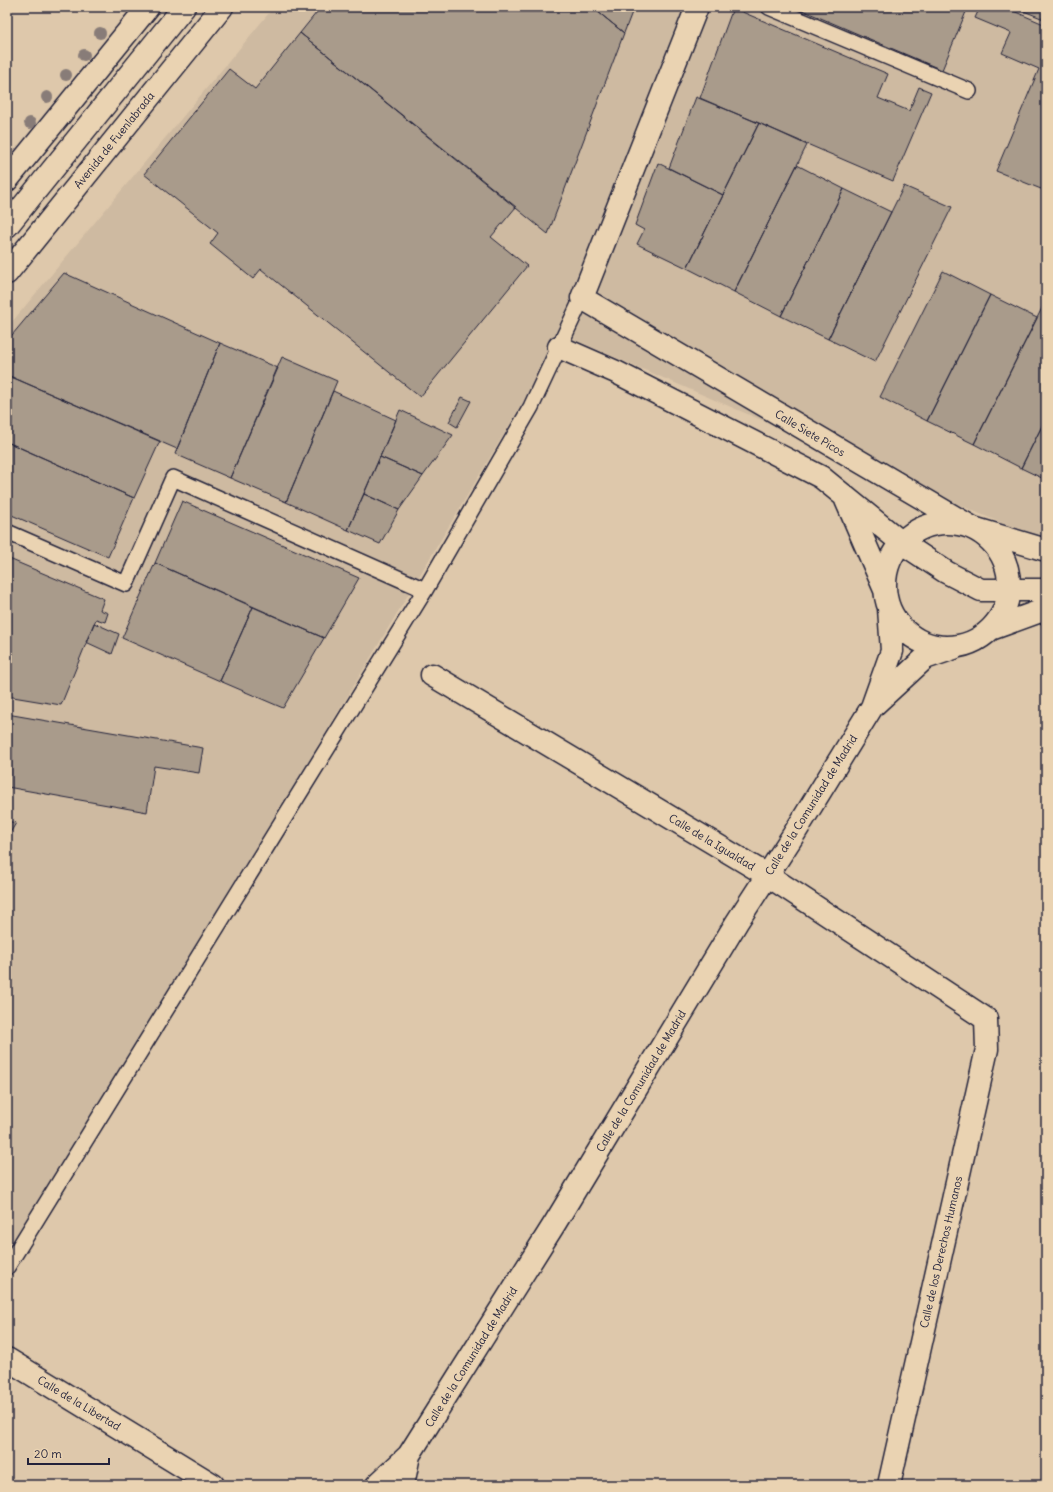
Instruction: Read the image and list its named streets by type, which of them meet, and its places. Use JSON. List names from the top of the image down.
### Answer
{
  "streets": {
    "street": [
      "Avenida de Fuenlabrada",
      "Calle Siete Picos",
      "Calle de la Comunidad de Madrid",
      "Calle de la Igualdad",
      "Calle de los Derechos Humanos",
      "Calle de la Libertad"
    ]
  },
  "crossings": [
    ["Calle de la Comunidad de Madrid", "Calle de la Igualdad"],
    ["Calle de la Igualdad", "Calle de los Derechos Humanos"]
  ],
  "scale_bar": "20 m"
}
